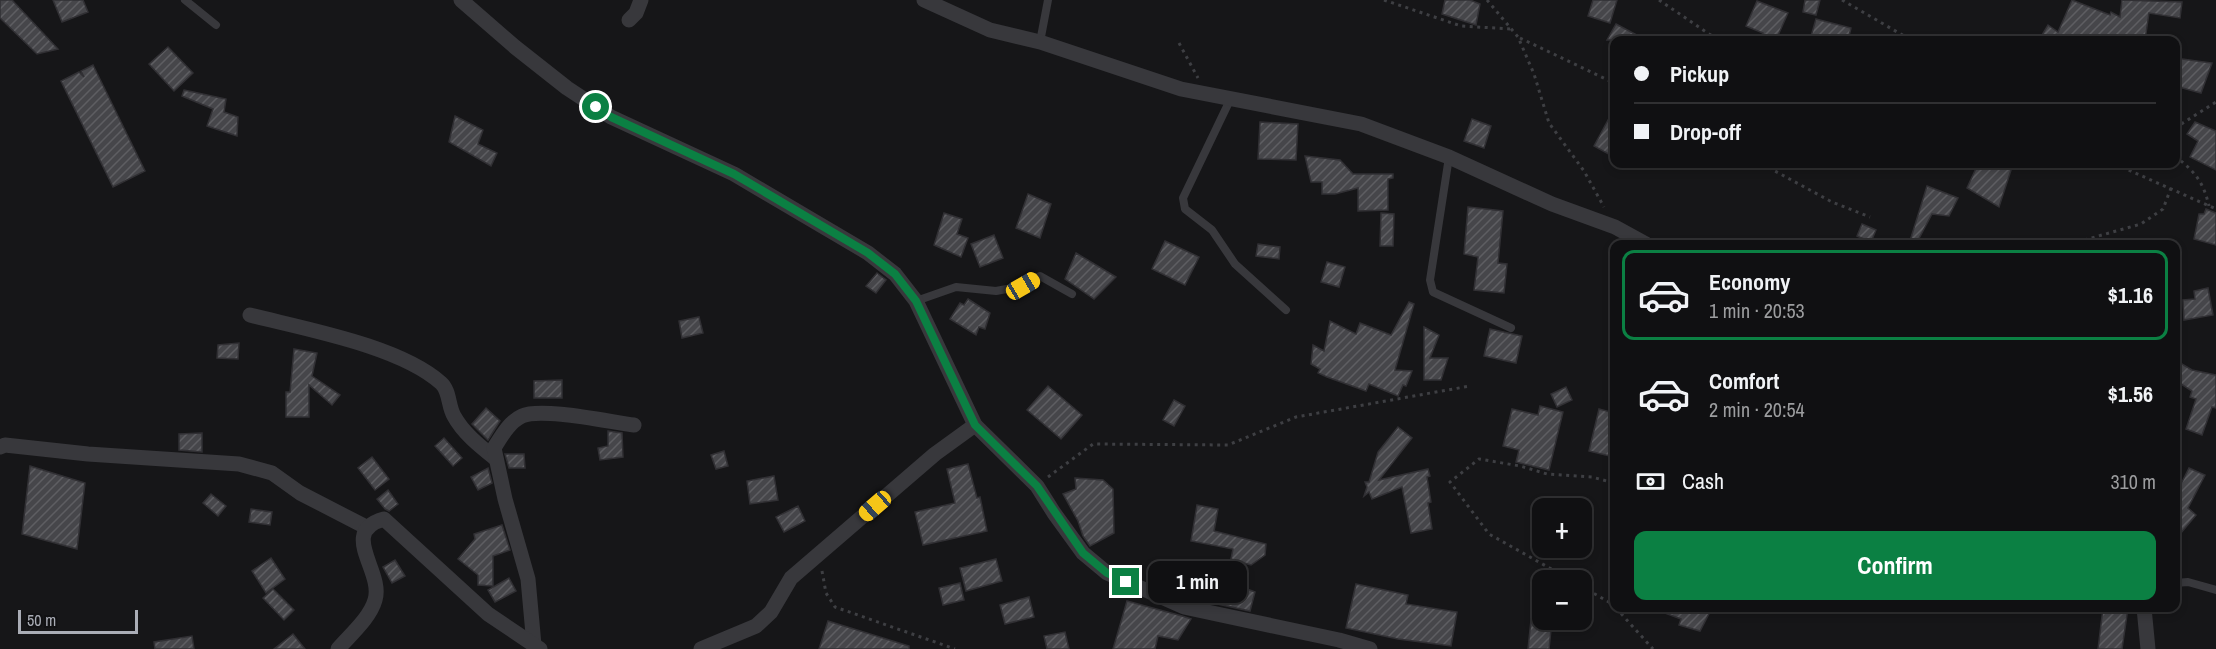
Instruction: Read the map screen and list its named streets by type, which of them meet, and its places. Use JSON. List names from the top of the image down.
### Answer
{
  "scale_bar": "50 m",
  "page": {
    "banner": ["Pickup", "Drop-off"],
    "list": [
      {
        "name": "Economy",
        "note": "1 min · 20:53",
        "value": "$1.16"
      },
      {
        "name": "Comfort",
        "note": "2 min · 20:54",
        "value": "$1.56"
      }
    ],
    "pay": ["Cash", "310 m"],
    "map_buttons": ["+", "−"],
    "buttons": "Confirm",
    "bubble": "1 min",
    "scale": "50 m"
  }
}
